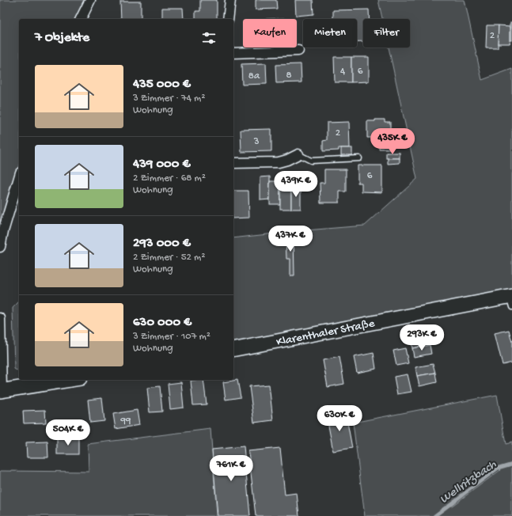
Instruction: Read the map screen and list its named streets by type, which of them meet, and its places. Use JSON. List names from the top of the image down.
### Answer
{
  "streets": {
    "main road": ["Klarenthaler Straße"]
  },
  "water": ["Wellritzbach"],
  "house_numbers": [
    "2",
    "4",
    "6",
    "8",
    "8a",
    "2",
    "3",
    "6",
    "99"
  ],
  "page": {
    "chip": ["Kaufen", "Mieten", "Filter"],
    "heading": "7 Objekte",
    "list": [
      {
        "name": "435 000 €",
        "note": "3 Zimmer · 74 m² · Wohnung"
      },
      {
        "name": "439 000 €",
        "note": "2 Zimmer · 68 m² · Wohnung"
      },
      {
        "name": "293 000 €",
        "note": "2 Zimmer · 52 m² · Wohnung"
      },
      {
        "name": "630 000 €",
        "note": "3 Zimmer · 107 m² · Wohnung"
      }
    ],
    "price": [
      "435K €",
      "439K €",
      "437K €",
      "293K €",
      "630K €",
      "504K €",
      "761K €"
    ]
  }
}
